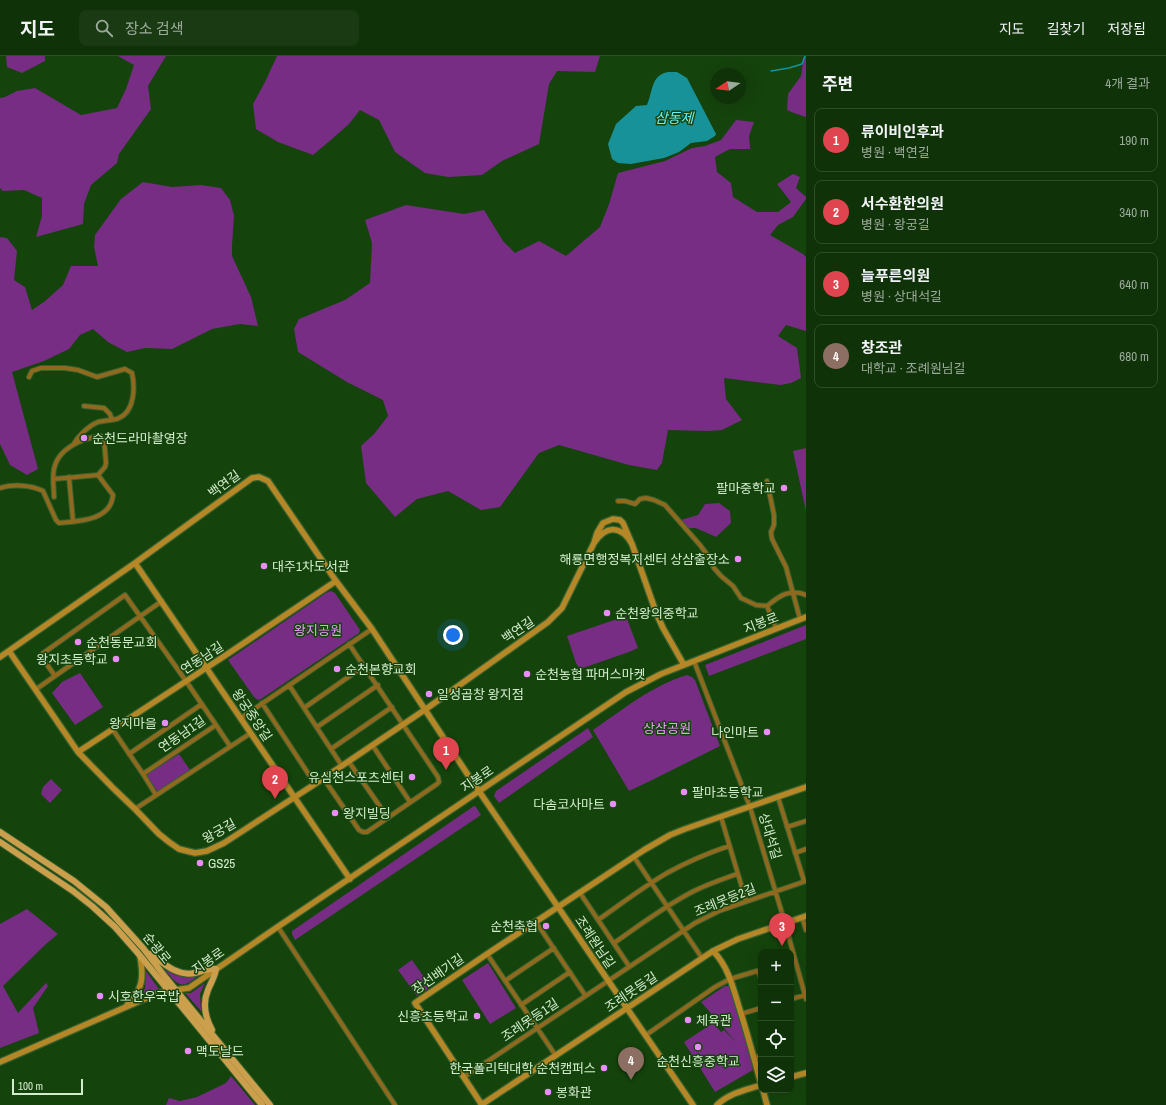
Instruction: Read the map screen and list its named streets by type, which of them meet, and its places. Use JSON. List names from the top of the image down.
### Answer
{
  "streets": {
    "main road": ["순광로"],
    "street": [
      "백연길",
      "지봉로",
      "연동남길",
      "왕궁중앙길",
      "연동남1길",
      "왕궁길",
      "상대석길",
      "조례못등2길",
      "조례원님길",
      "장선배기길",
      "조례못등길",
      "조례못등1길"
    ]
  },
  "crossings": [
    ["백연길", "지봉로"],
    ["백연길", "연동남길"],
    ["백연길", "왕궁중앙길"],
    ["백연길", "왕궁길"],
    ["백연길", "조례원님길"],
    ["지봉로", "왕궁중앙길"],
    ["지봉로", "상대석길"],
    ["지봉로", "조례원님길"],
    ["지봉로", "순광로"],
    ["연동남길", "왕궁중앙길"],
    ["연동남길", "연동남1길"],
    ["연동남길", "왕궁길"],
    ["왕궁중앙길", "왕궁길"],
    ["상대석길", "조례못등2길"],
    ["상대석길", "장선배기길"],
    ["상대석길", "조례못등길"],
    ["조례못등2길", "조례원님길"],
    ["조례못등2길", "장선배기길"],
    ["조례못등2길", "조례못등길"],
    ["조례못등2길", "조례못등1길"],
    ["조례원님길", "장선배기길"],
    ["조례원님길", "조례못등길"],
    ["조례원님길", "조례못등1길"],
    ["장선배기길", "조례못등길"],
    ["장선배기길", "조례못등1길"]
  ],
  "water": ["삼동제"],
  "parks": ["왕지공원", "상삼공원"],
  "places": [
    "순천드라마촬영장",
    "팔마중학교",
    "해룡면행정복지센터 상삼출장소",
    "대주1차도서관",
    "순천왕의중학교",
    "순천동문교회",
    "왕지초등학교",
    "순천본향교회",
    "순천농협 파머스마켓",
    "일성곱창 왕지점",
    "왕지마을",
    "나인마트",
    "유심천스포츠센터",
    "팔마초등학교",
    "다솜코사마트",
    "왕지빌딩",
    "GS25",
    "순천축협",
    "시호한우국밥",
    "신흥초등학교",
    "체육관",
    "순천신흥중학교",
    "맥도날드",
    "한국폴리텍대학 순천캠퍼스",
    "봉화관"
  ],
  "scale_bar": "100 m",
  "north": "left",
  "page": {
    "header": "지도",
    "search": "장소 검색",
    "nav": ["지도", "길찾기", "저장됨"],
    "heading": ["주변", "4개 결과"],
    "list": [
      {
        "mark": "1",
        "name": "류이비인후과",
        "note": "병원 · 백연길",
        "value": "190 m"
      },
      {
        "mark": "2",
        "name": "서수환한의원",
        "note": "병원 · 왕궁길",
        "value": "340 m"
      },
      {
        "mark": "3",
        "name": "늘푸른의원",
        "note": "병원 · 상대석길",
        "value": "640 m"
      },
      {
        "mark": "4",
        "name": "창조관",
        "note": "대학교 · 조례원님길",
        "value": "680 m"
      }
    ],
    "pins": [
      "1",
      "2",
      "3",
      "4"
    ],
    "map_buttons": ["+", "−"],
    "scale": "100 m"
  }
}
